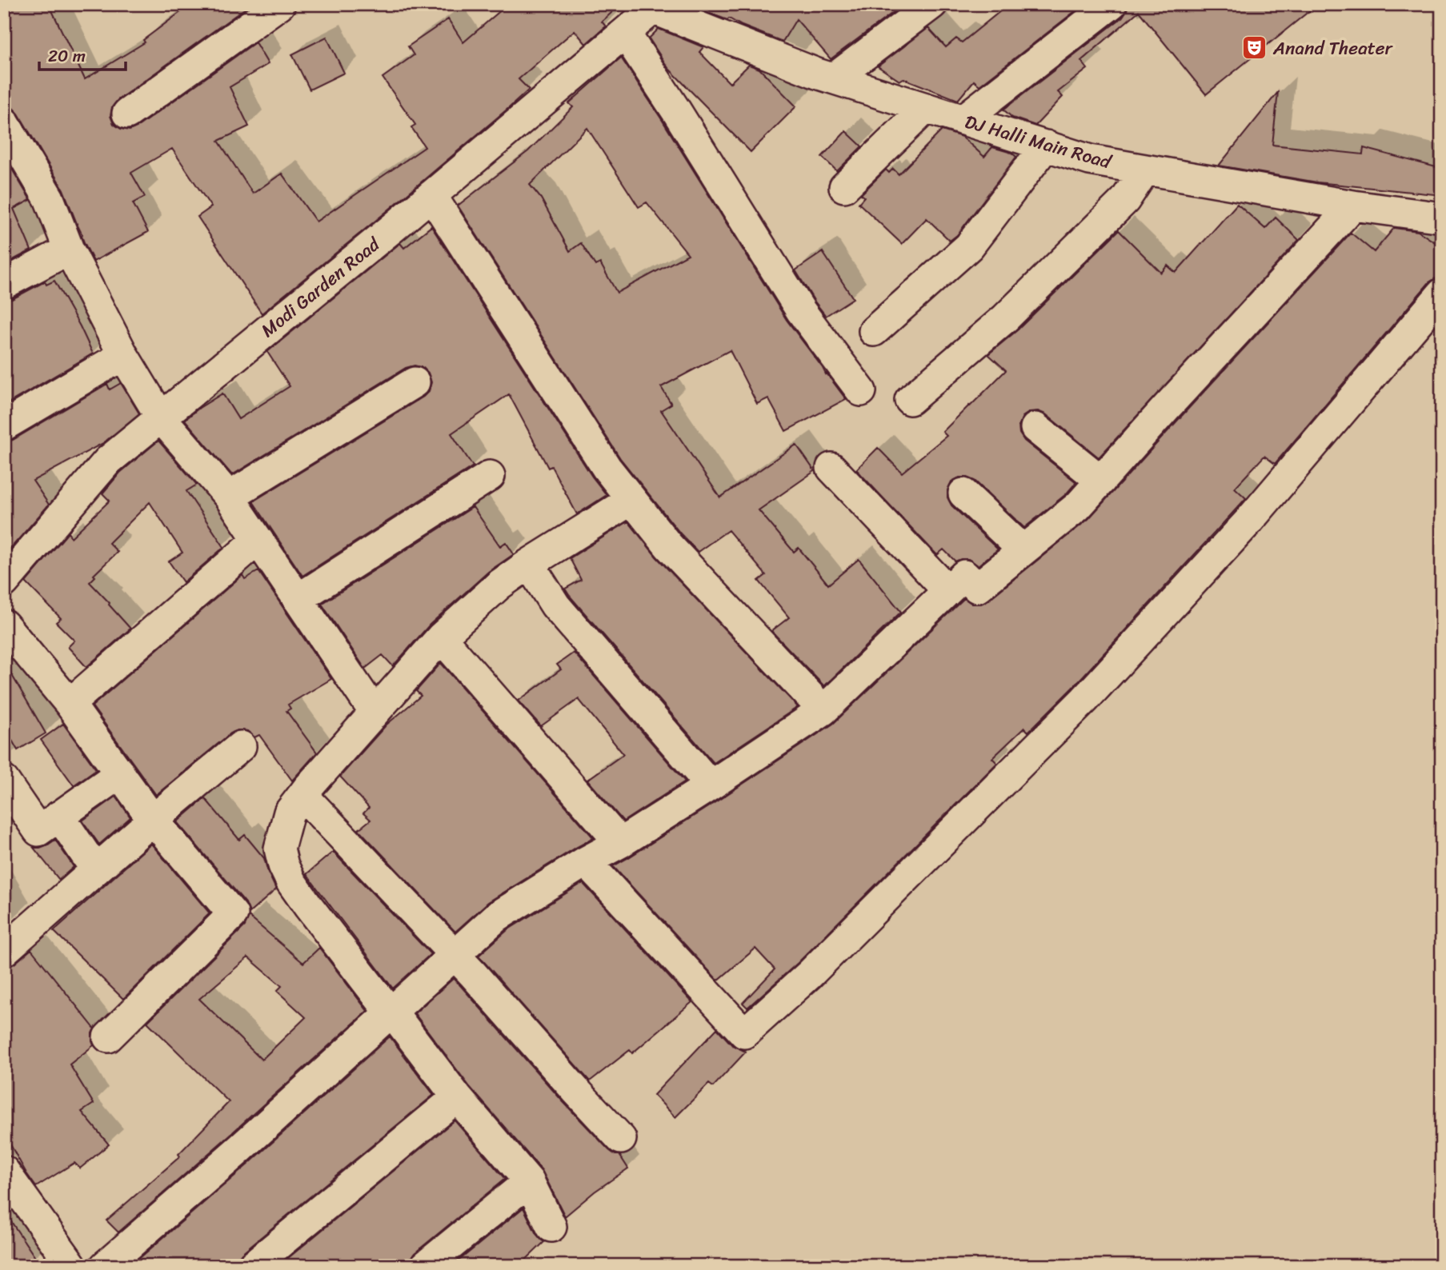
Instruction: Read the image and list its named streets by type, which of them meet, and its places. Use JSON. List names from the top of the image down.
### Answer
{
  "streets": {
    "street": ["DJ Halli Main Road", "Modi Garden Road"]
  },
  "crossings": [
    ["DJ Halli Main Road", "Modi Garden Road"]
  ],
  "places": {
    "theatre": ["Anand Theater"]
  },
  "scale_bar": "20 m"
}
